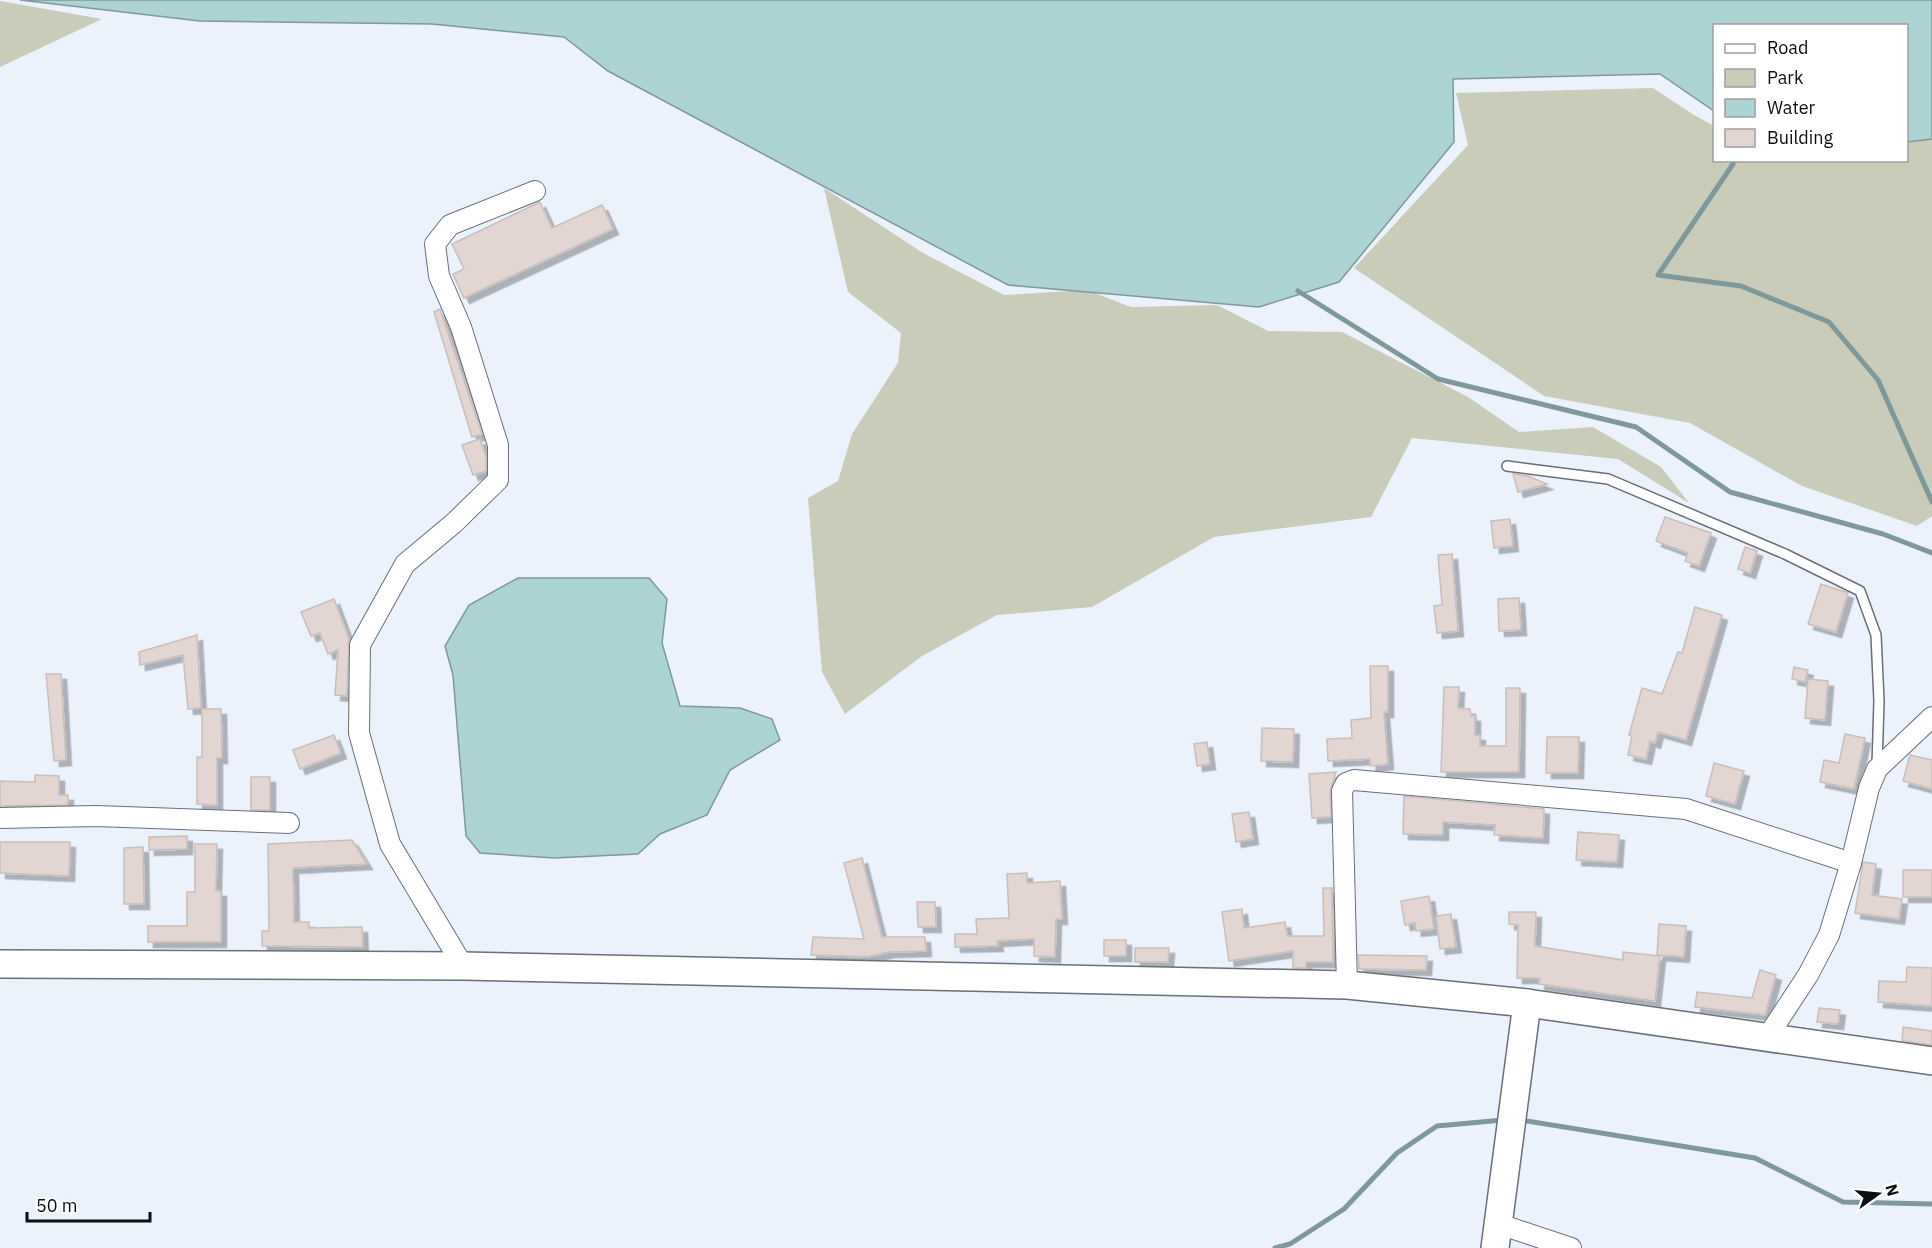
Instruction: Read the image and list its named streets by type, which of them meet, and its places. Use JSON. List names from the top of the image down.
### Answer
{
  "legend": [
    "Road",
    "Park",
    "Water",
    "Building"
  ],
  "scale_bar": "50 m",
  "north": "right"
}
